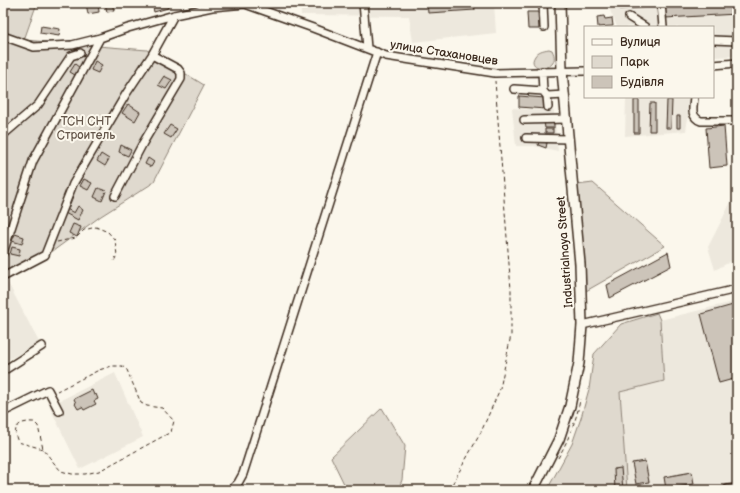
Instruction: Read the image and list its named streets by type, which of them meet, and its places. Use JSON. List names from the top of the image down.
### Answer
{
  "streets": {
    "main road": ["Industrialnaya Street"],
    "street": ["улица Стахановцев"]
  },
  "crossings": [
    ["улица Стахановцев", "Industrialnaya Street"]
  ],
  "parks": ["ТСН СНТ Строитель"],
  "legend": ["Вулиця", "Парк", "Будівля"]
}
